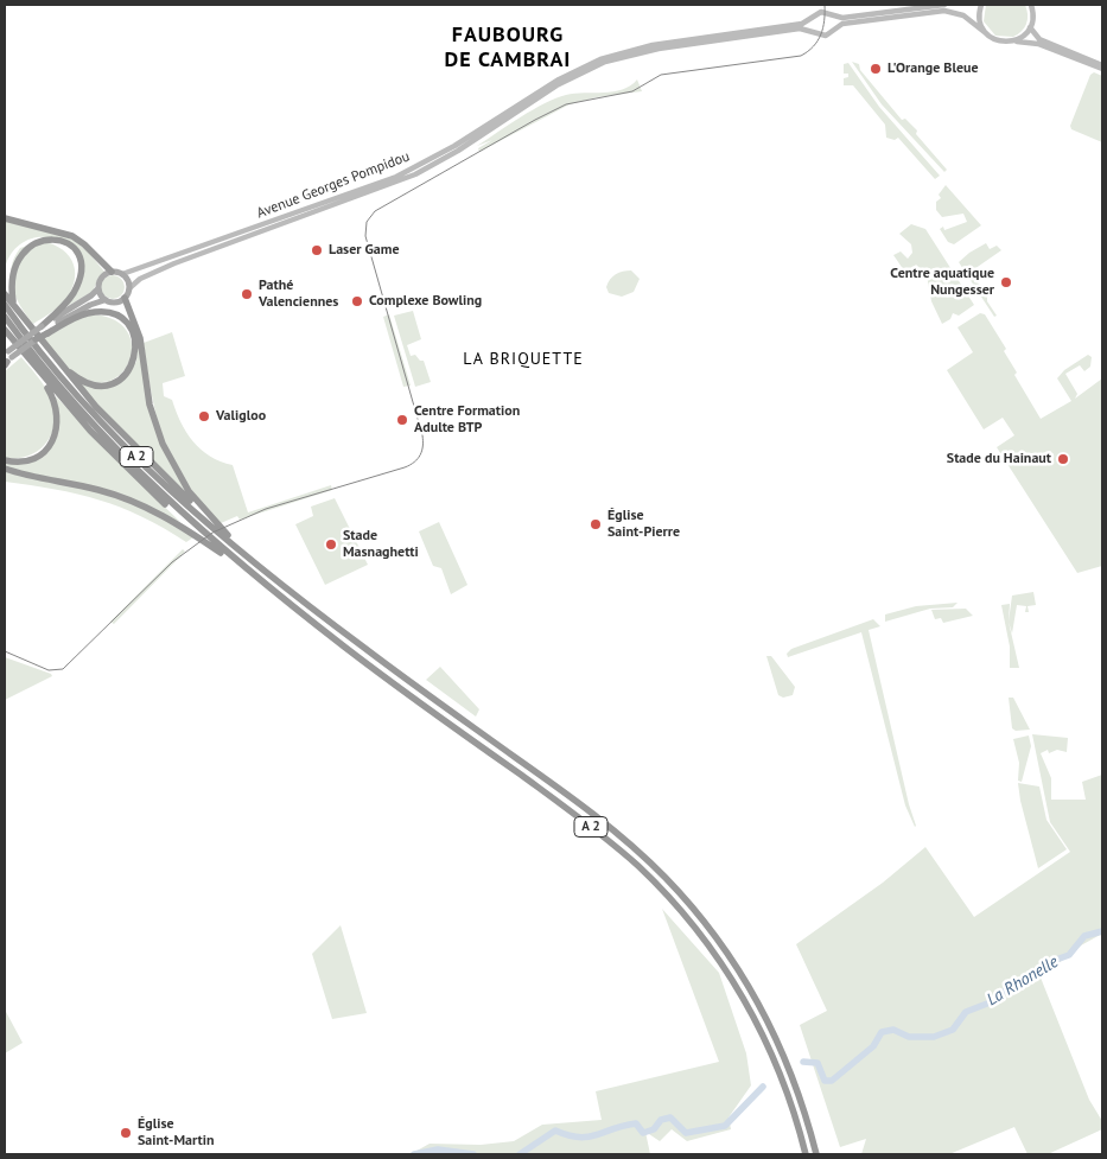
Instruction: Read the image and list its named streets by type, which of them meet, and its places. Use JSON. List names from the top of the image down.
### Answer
{
  "streets": {
    "highway": ["A 2"],
    "main road": ["Avenue Georges Pompidou"]
  },
  "districts": ["FAUBOURG DE CAMBRAI", "LA BRIQUETTE"],
  "water": ["La Rhonelle"],
  "places": [
    "L'Orange Bleue",
    "Laser Game",
    "Centre aquatique Nungesser",
    "Pathé Valenciennes",
    "Complexe Bowling",
    "Valigloo",
    "Centre Formation Adulte BTP",
    "Stade du Hainaut",
    "Église Saint-Pierre",
    "Stade Masnaghetti",
    "Église Saint-Martin"
  ]
}
